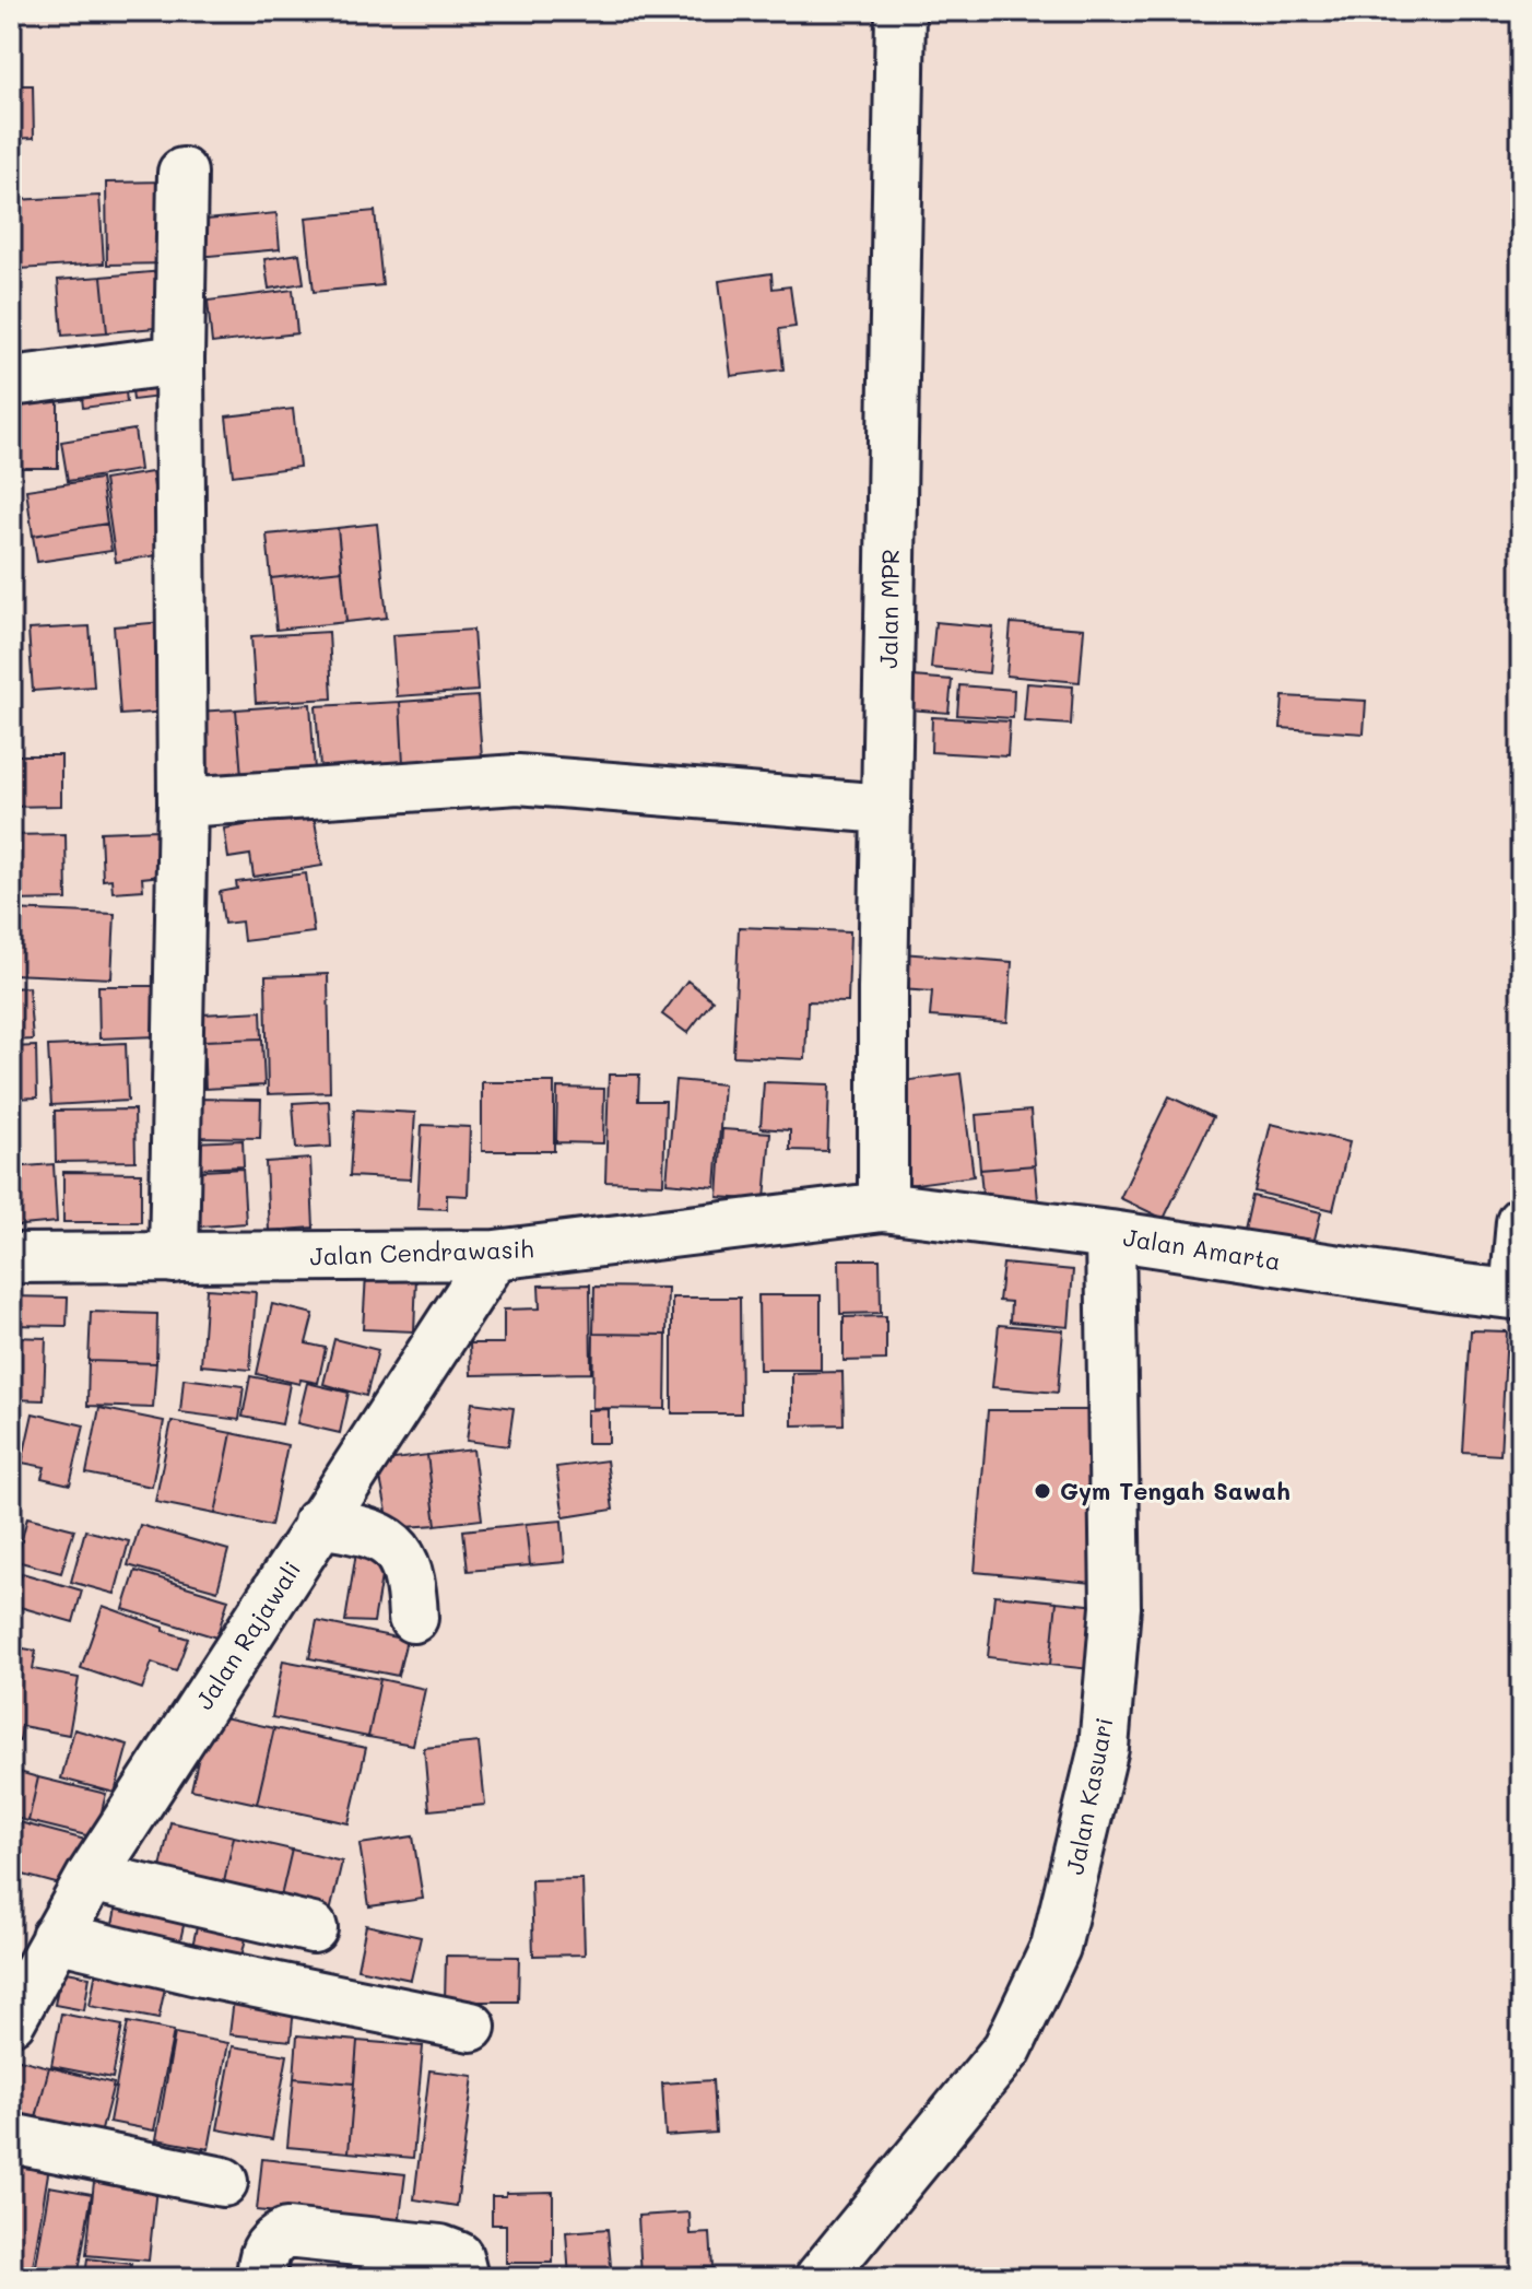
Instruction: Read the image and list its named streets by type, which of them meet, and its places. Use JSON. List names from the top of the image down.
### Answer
{
  "streets": {
    "street": [
      "Jalan MPR",
      "Jalan Amarta",
      "Jalan Cendrawasih",
      "Jalan Rajawali",
      "Jalan Kasuari"
    ]
  },
  "crossings": [
    ["Jalan MPR", "Jalan Amarta"],
    ["Jalan MPR", "Jalan Cendrawasih"],
    ["Jalan Amarta", "Jalan Cendrawasih"],
    ["Jalan Amarta", "Jalan Kasuari"],
    ["Jalan Cendrawasih", "Jalan Rajawali"]
  ],
  "places": ["Gym Tengah Sawah"]
}
